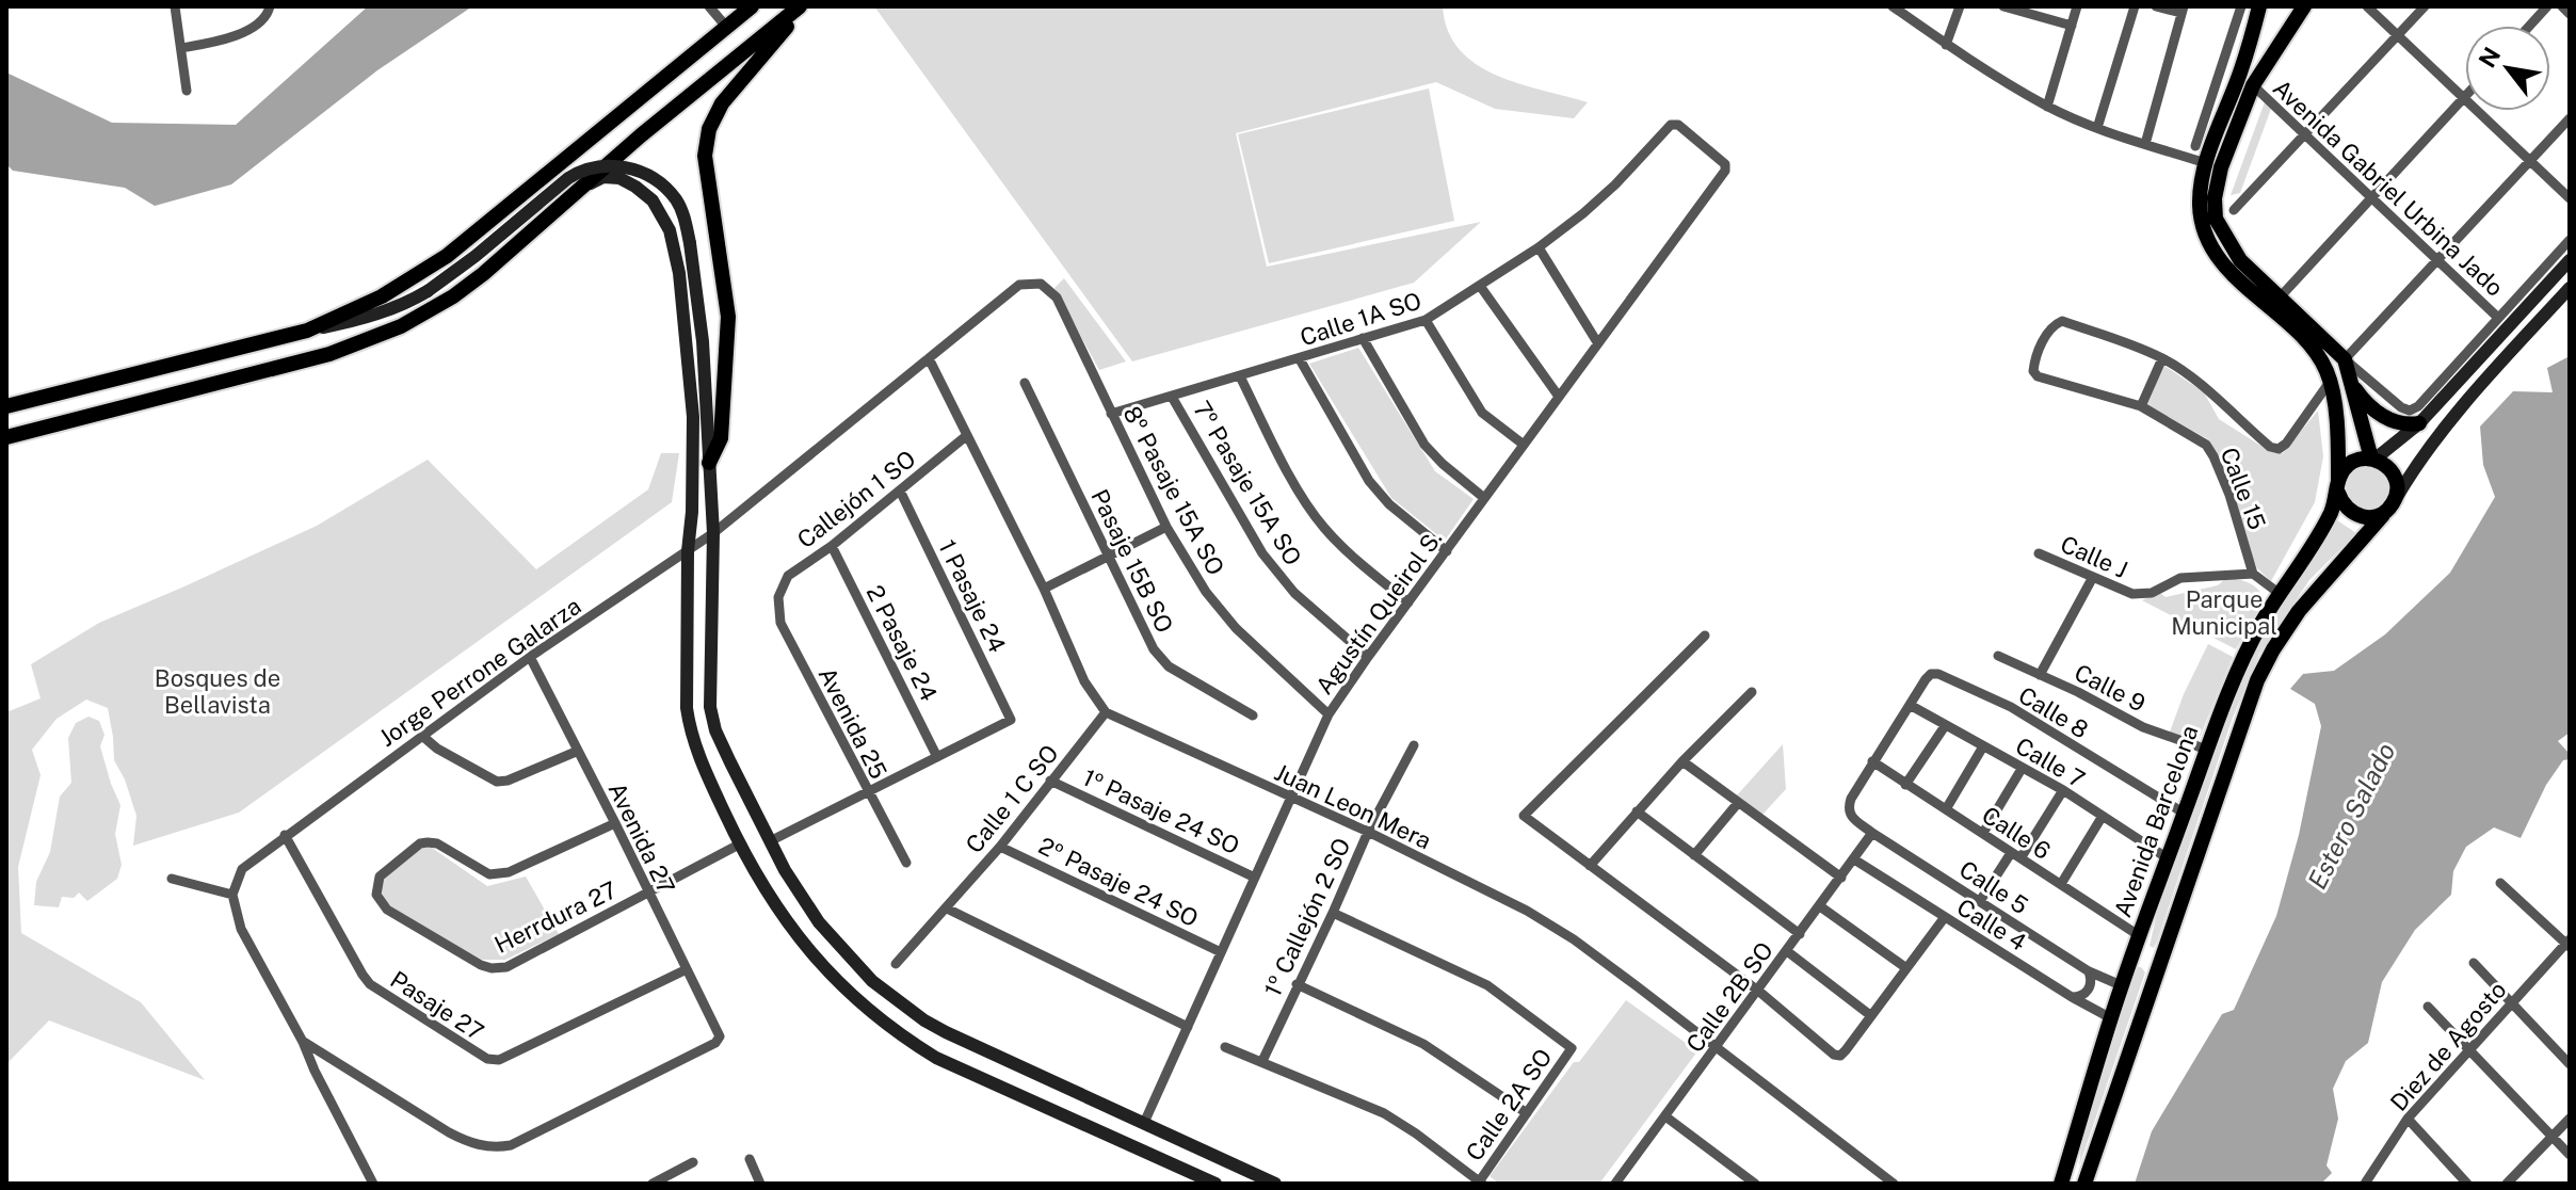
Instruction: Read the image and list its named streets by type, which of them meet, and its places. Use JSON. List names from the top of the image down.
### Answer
{
  "streets": {
    "main road": ["Avenida Barcelona"],
    "street": [
      "Avenida Gabriel Urbina Jado",
      "Calle 1A SO",
      "7º Pasaje 15A SO",
      "Calle 15",
      "8º Pasaje 15A SO",
      "Callejón 1 SO",
      "Calle J",
      "Pasaje 15B SO",
      "1 Pasaje 24",
      "Agustín Queirol S.",
      "2 Pasaje 24",
      "Jorge Perrone Galarza",
      "Calle 9",
      "Calle 8",
      "Avenida 25",
      "Calle 7",
      "Calle 1 C SO",
      "Juan Leon Mera",
      "1º Pasaje 24 SO",
      "Calle 6",
      "Avenida 27",
      "2º Pasaje 24 SO",
      "Calle 5",
      "Herrdura 27",
      "1º Callejón 2 SO",
      "Calle 4",
      "Calle 2B SO",
      "Pasaje 27",
      "Diez de Agosto",
      "Calle 2A SO"
    ]
  },
  "crossings": [
    ["Calle 1A SO", "7º Pasaje 15A SO"],
    ["Calle 1A SO", "8º Pasaje 15A SO"],
    ["Calle 1A SO", "Agustín Queirol S."],
    ["7º Pasaje 15A SO", "Agustín Queirol S."],
    ["Calle 15", "Calle J"],
    ["8º Pasaje 15A SO", "Agustín Queirol S."],
    ["8º Pasaje 15A SO", "Jorge Perrone Galarza"],
    ["Callejón 1 SO", "1 Pasaje 24"],
    ["Callejón 1 SO", "2 Pasaje 24"],
    ["Callejón 1 SO", "Avenida 25"],
    ["1 Pasaje 24", "2 Pasaje 24"],
    ["Agustín Queirol S.", "Juan Leon Mera"],
    ["Agustín Queirol S.", "1º Pasaje 24 SO"],
    ["Agustín Queirol S.", "2º Pasaje 24 SO"],
    ["Jorge Perrone Galarza", "Avenida 27"],
    ["Jorge Perrone Galarza", "Pasaje 27"],
    ["Calle 9", "Avenida Barcelona"],
    ["Calle 8", "Calle 7"],
    ["Calle 8", "Avenida Barcelona"],
    ["Calle 8", "Calle 6"],
    ["Calle 8", "Calle 5"],
    ["Calle 7", "Avenida Barcelona"],
    ["Calle 1 C SO", "Juan Leon Mera"],
    ["Calle 1 C SO", "1º Pasaje 24 SO"],
    ["Calle 1 C SO", "2º Pasaje 24 SO"],
    ["Juan Leon Mera", "1º Callejón 2 SO"],
    ["Juan Leon Mera", "Calle 2B SO"],
    ["Avenida Barcelona", "Calle 6"],
    ["Avenida Barcelona", "Calle 5"],
    ["Avenida Barcelona", "Calle 4"],
    ["Avenida 27", "Herrdura 27"],
    ["Avenida 27", "Pasaje 27"],
    ["Calle 5", "Calle 2B SO"],
    ["1º Callejón 2 SO", "Calle 2A SO"],
    ["Calle 4", "Calle 2B SO"]
  ],
  "water": ["Estero Salado"],
  "parks": ["Parque Municipal", "Bosques de Bellavista"],
  "north": "top left"
}
